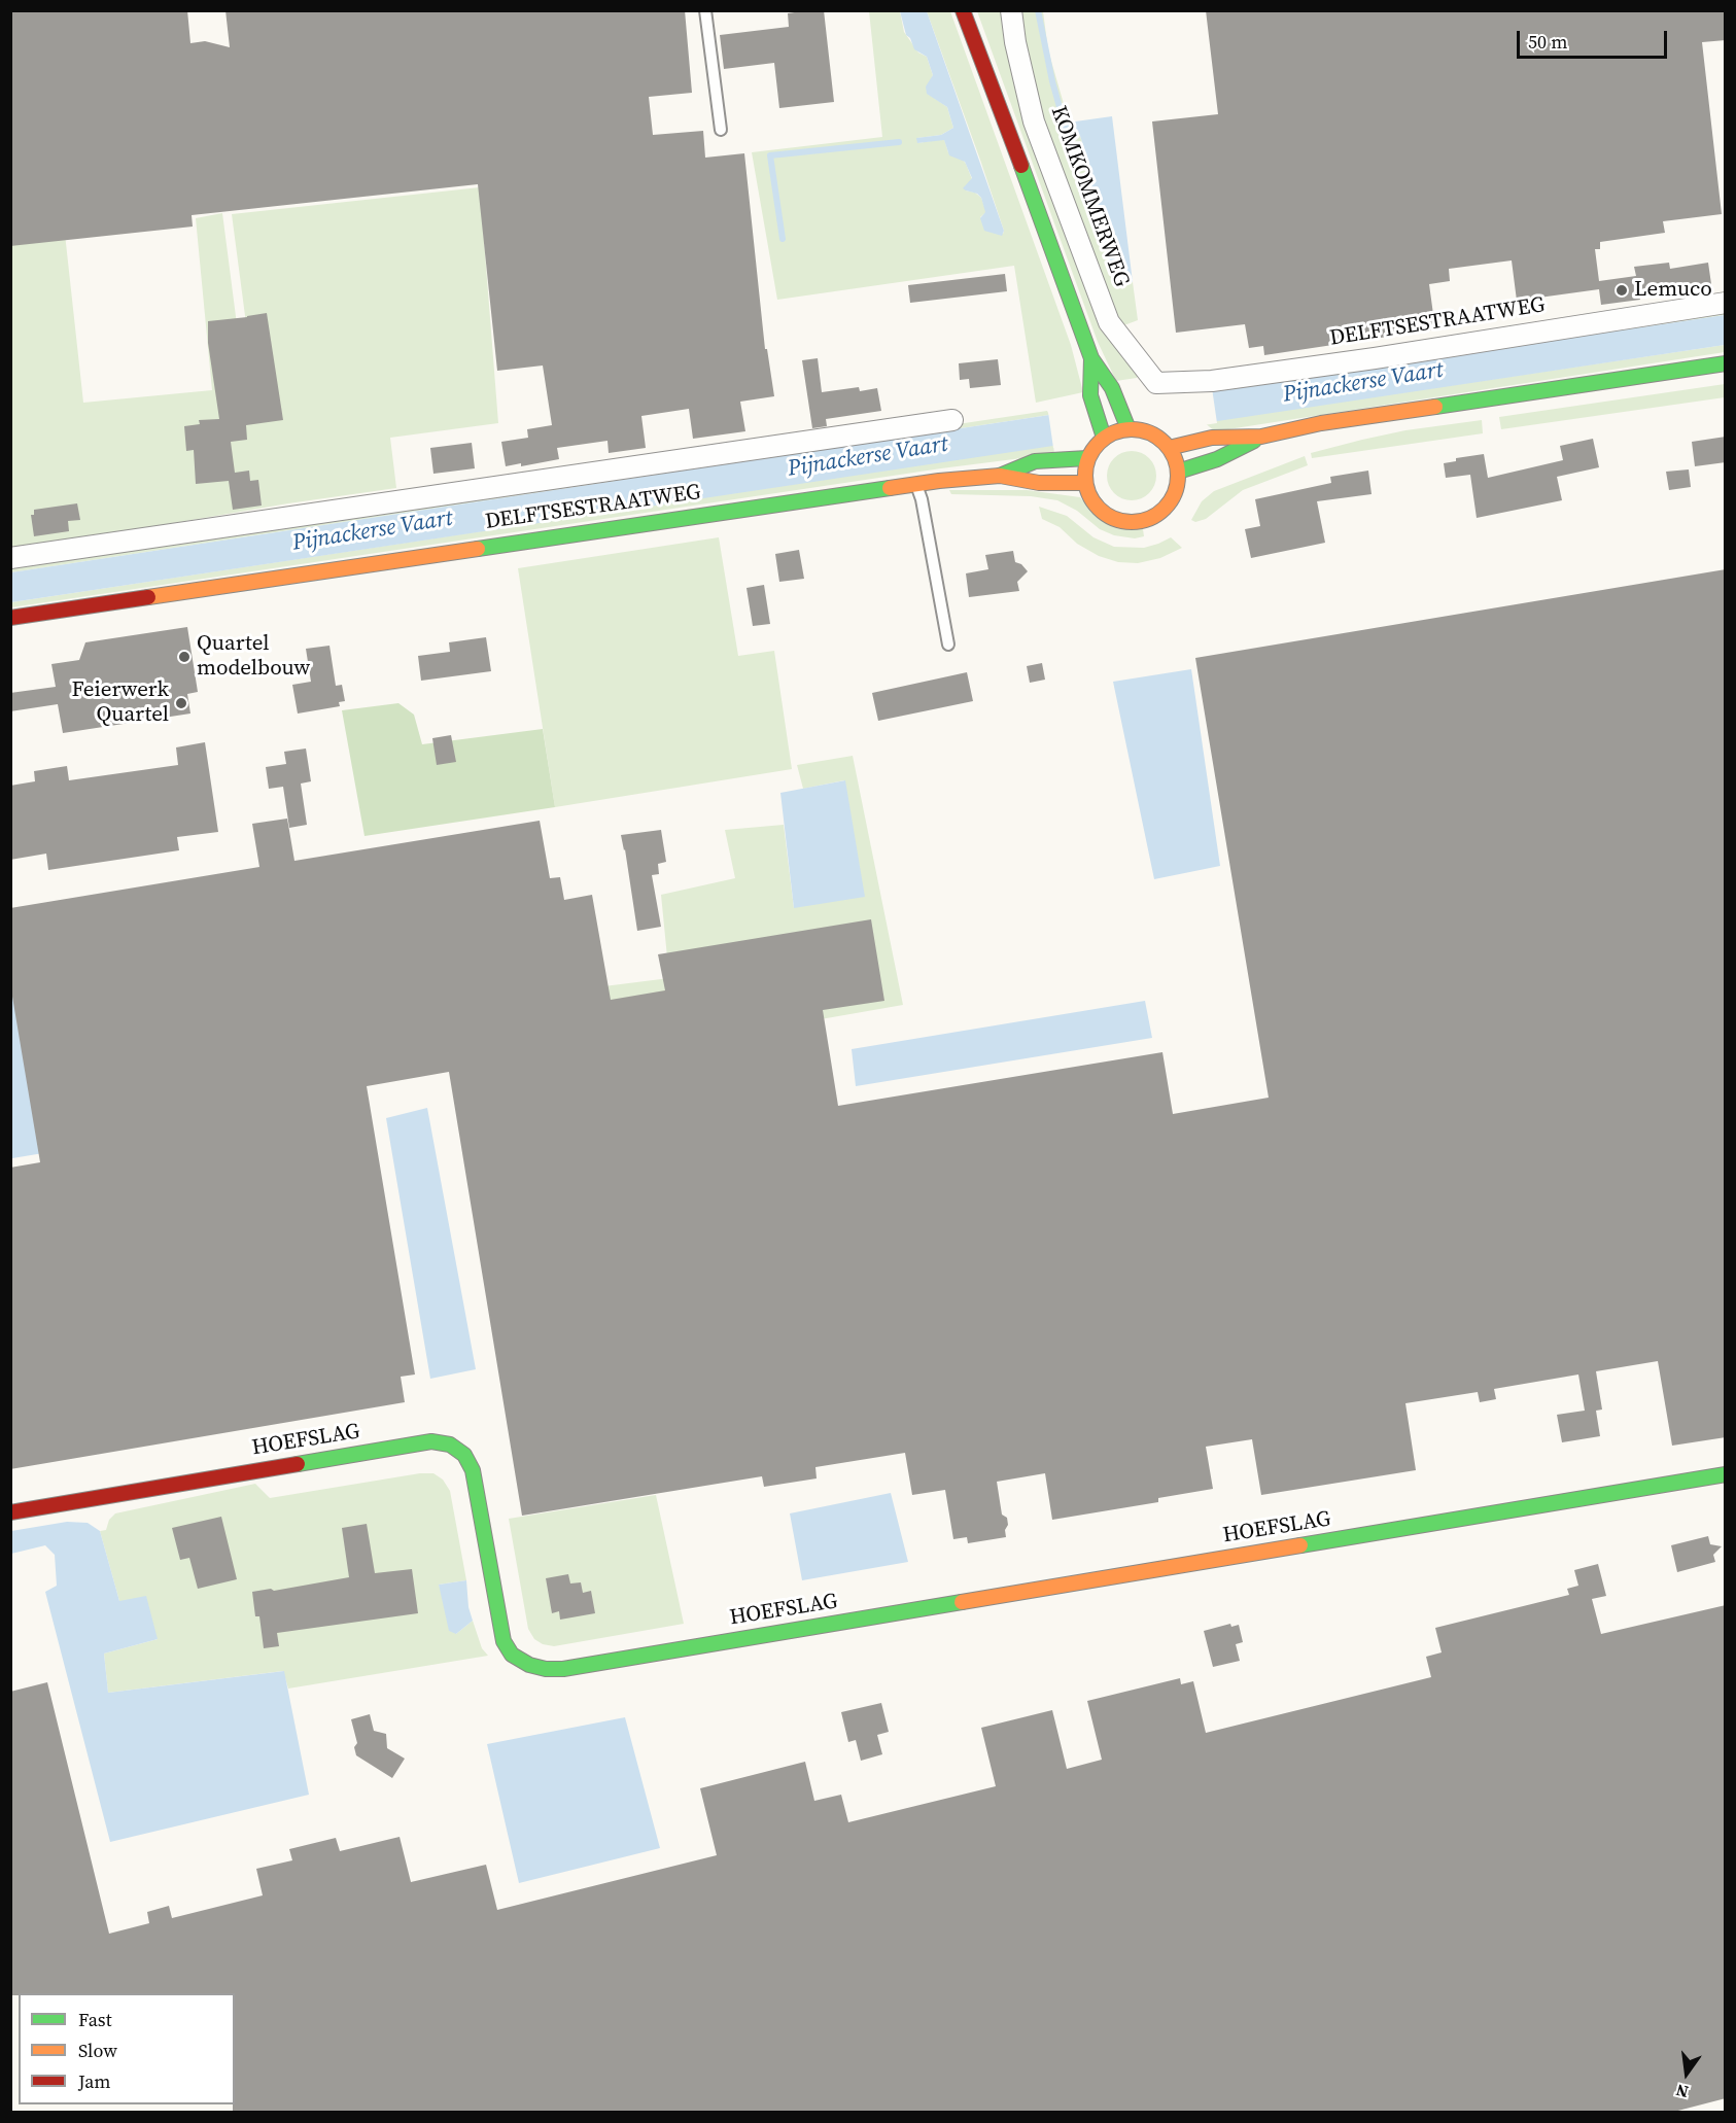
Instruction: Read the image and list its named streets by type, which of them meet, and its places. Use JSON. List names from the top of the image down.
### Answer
{
  "streets": {
    "street": ["KOMKOMMERWEG", "DELFTSESTRAATWEG", "HOEFSLAG"]
  },
  "crossings": [
    ["KOMKOMMERWEG", "DELFTSESTRAATWEG"]
  ],
  "water": ["Pijnackerse Vaart"],
  "places": ["Lemuco", "Quartel modelbouw", "Feierwerk Quartel"],
  "legend": ["Fast", "Slow", "Jam"],
  "scale_bar": "50 m",
  "north": "bottom"
}
